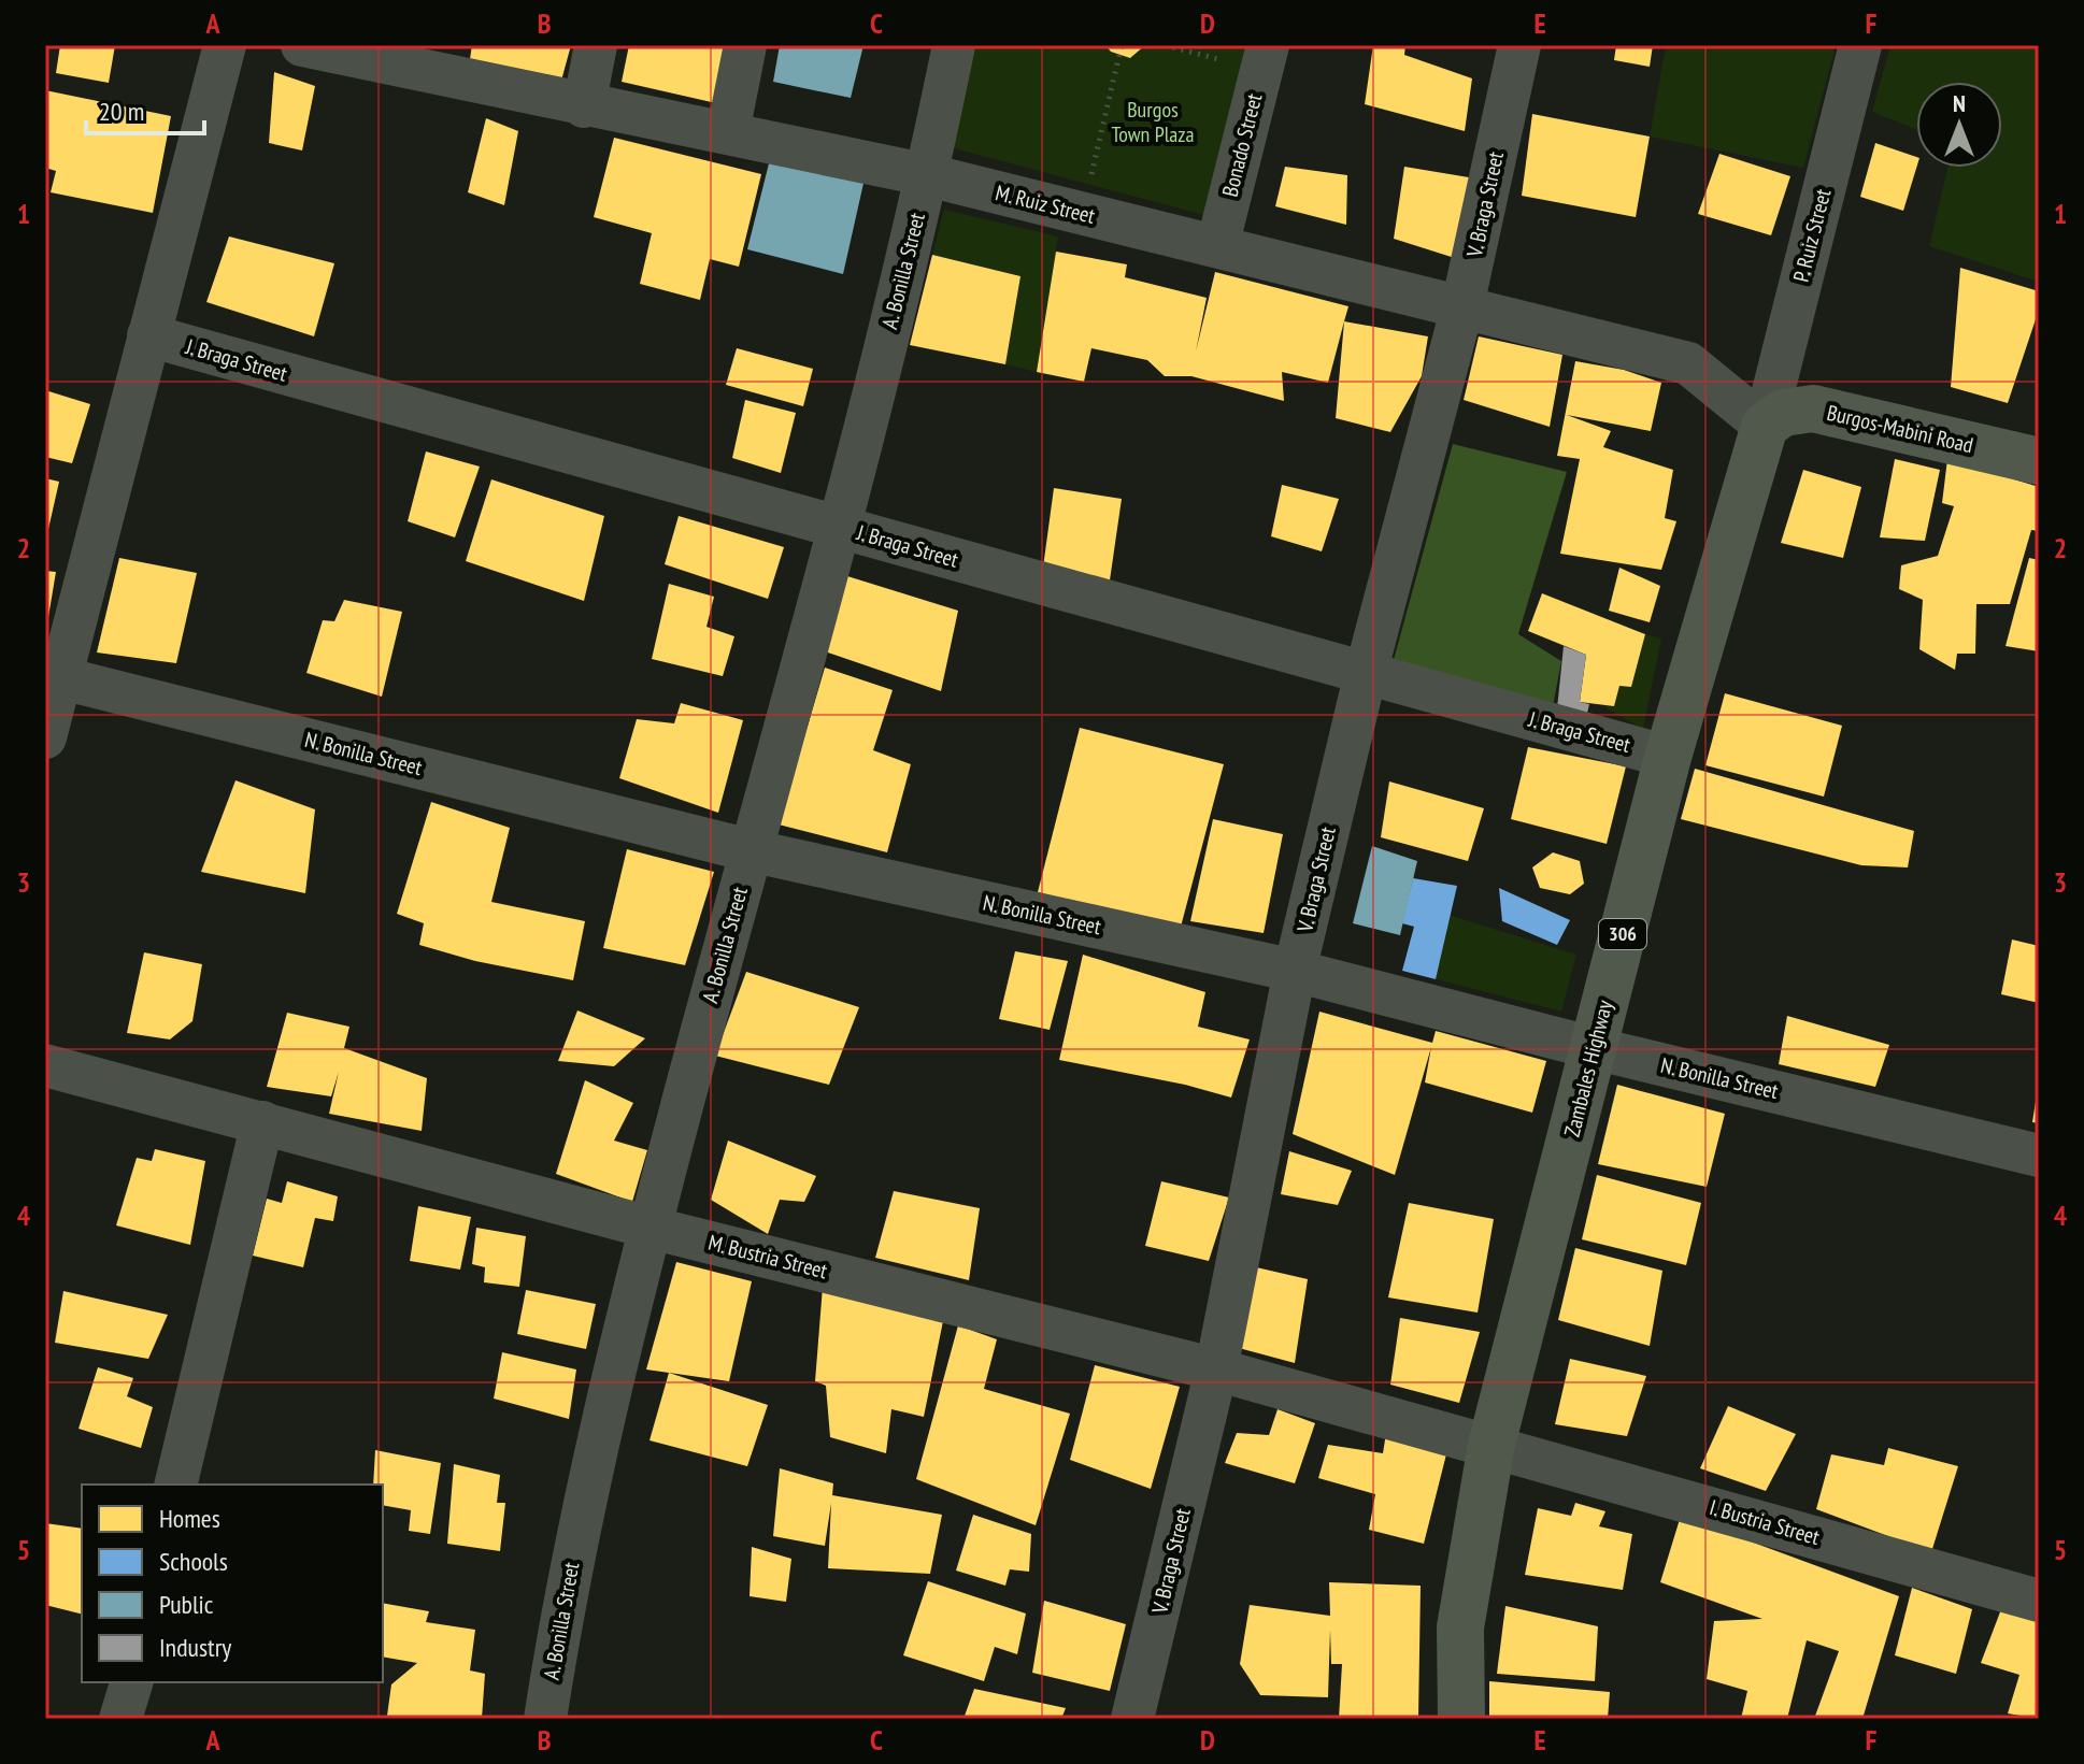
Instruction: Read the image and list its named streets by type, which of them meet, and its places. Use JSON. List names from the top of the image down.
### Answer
{
  "streets": {
    "main road": ["Burgos-Mabini Road", "306", "Zambales Highway"],
    "street": [
      "Bonado Street",
      "M. Ruiz Street",
      "V. Braga Street",
      "P. Ruiz Street",
      "A. Bonilla Street",
      "J. Braga Street",
      "N. Bonilla Street",
      "M. Bustria Street",
      "I. Bustria Street"
    ]
  },
  "crossings": [
    ["Bonado Street", "M. Ruiz Street"],
    ["M. Ruiz Street", "V. Braga Street"],
    ["M. Ruiz Street", "P. Ruiz Street"],
    ["M. Ruiz Street", "A. Bonilla Street"],
    ["M. Ruiz Street", "Burgos-Mabini Road"],
    ["M. Ruiz Street", "Zambales Highway"],
    ["V. Braga Street", "J. Braga Street"],
    ["V. Braga Street", "N. Bonilla Street"],
    ["V. Braga Street", "M. Bustria Street"],
    ["P. Ruiz Street", "Burgos-Mabini Road"],
    ["P. Ruiz Street", "Zambales Highway"],
    ["A. Bonilla Street", "J. Braga Street"],
    ["A. Bonilla Street", "N. Bonilla Street"],
    ["A. Bonilla Street", "M. Bustria Street"],
    ["J. Braga Street", "Zambales Highway"],
    ["Burgos-Mabini Road", "Zambales Highway"],
    ["N. Bonilla Street", "Zambales Highway"],
    ["Zambales Highway", "M. Bustria Street"],
    ["Zambales Highway", "I. Bustria Street"],
    ["M. Bustria Street", "I. Bustria Street"]
  ],
  "parks": ["Burgos Town Plaza"],
  "legend": [
    "Homes",
    "Schools",
    "Public",
    "Industry"
  ],
  "scale_bar": "20 m",
  "north": "top",
  "grid": {
    "columns": [
      "A",
      "B",
      "C",
      "D",
      "E",
      "F"
    ],
    "rows": [
      "1",
      "2",
      "3",
      "4",
      "5"
    ]
  }
}
